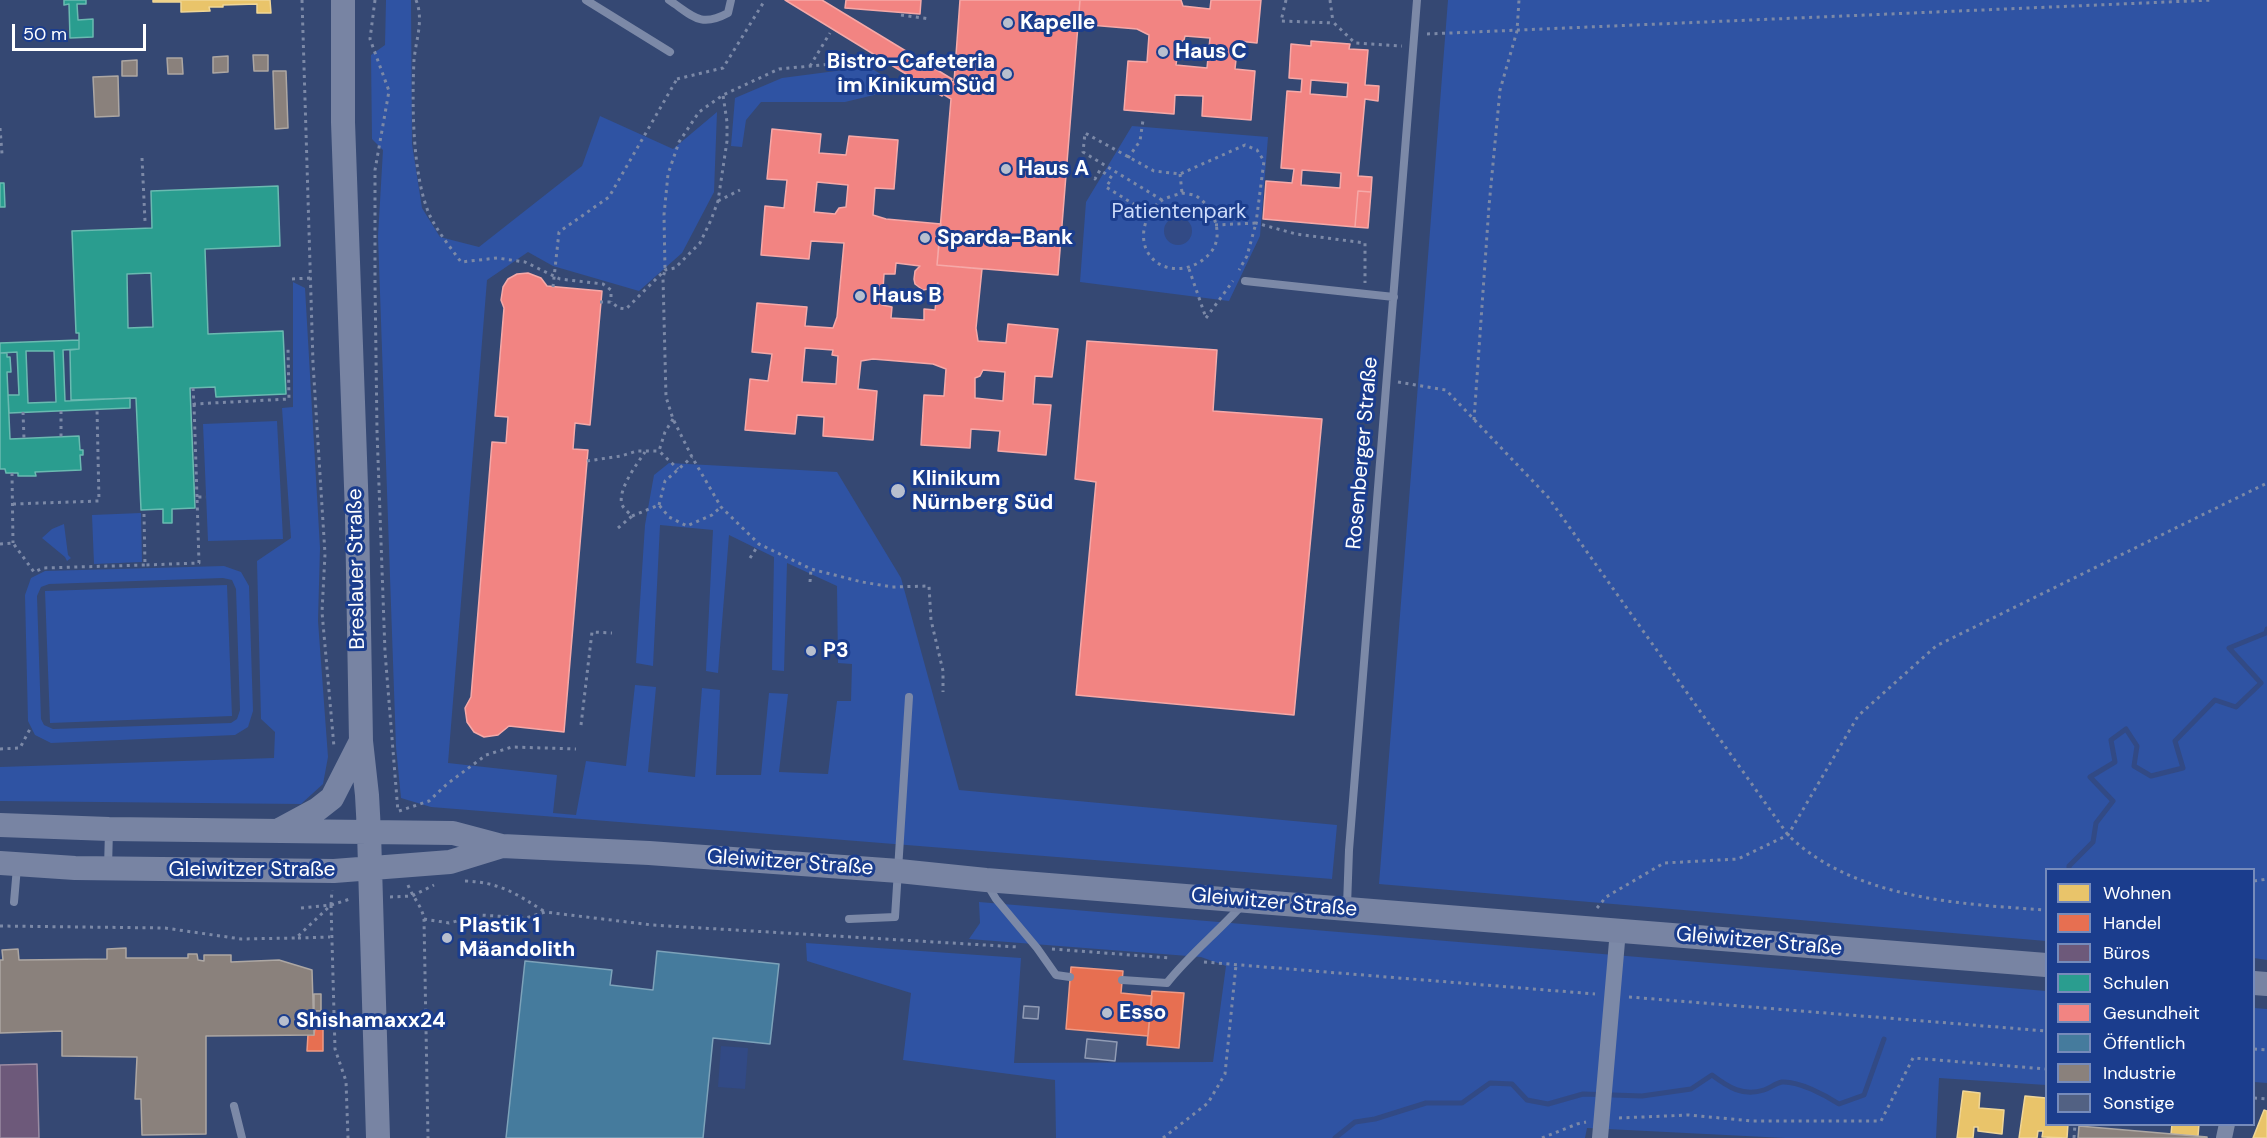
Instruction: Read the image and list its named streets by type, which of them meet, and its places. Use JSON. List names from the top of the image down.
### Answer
{
  "streets": {
    "main road": ["Breslauer Straße", "Gleiwitzer Straße"],
    "lane": ["Rosenberger Straße"]
  },
  "crossings": [
    ["Rosenberger Straße", "Gleiwitzer Straße"],
    ["Breslauer Straße", "Gleiwitzer Straße"]
  ],
  "parks": ["Patientenpark"],
  "places": [
    "Kapelle",
    "Haus C",
    "Bistro-Cafeteria im Kinikum Süd",
    "Haus A",
    "Sparda-Bank",
    "Haus B",
    "Klinikum Nürnberg Süd",
    "P3",
    "Plastik 1 Mäandolith",
    "Esso",
    "Shishamaxx24"
  ],
  "legend": [
    "Wohnen",
    "Handel",
    "Büros",
    "Schulen",
    "Gesundheit",
    "Öffentlich",
    "Industrie",
    "Sonstige"
  ],
  "scale_bar": "50 m"
}
